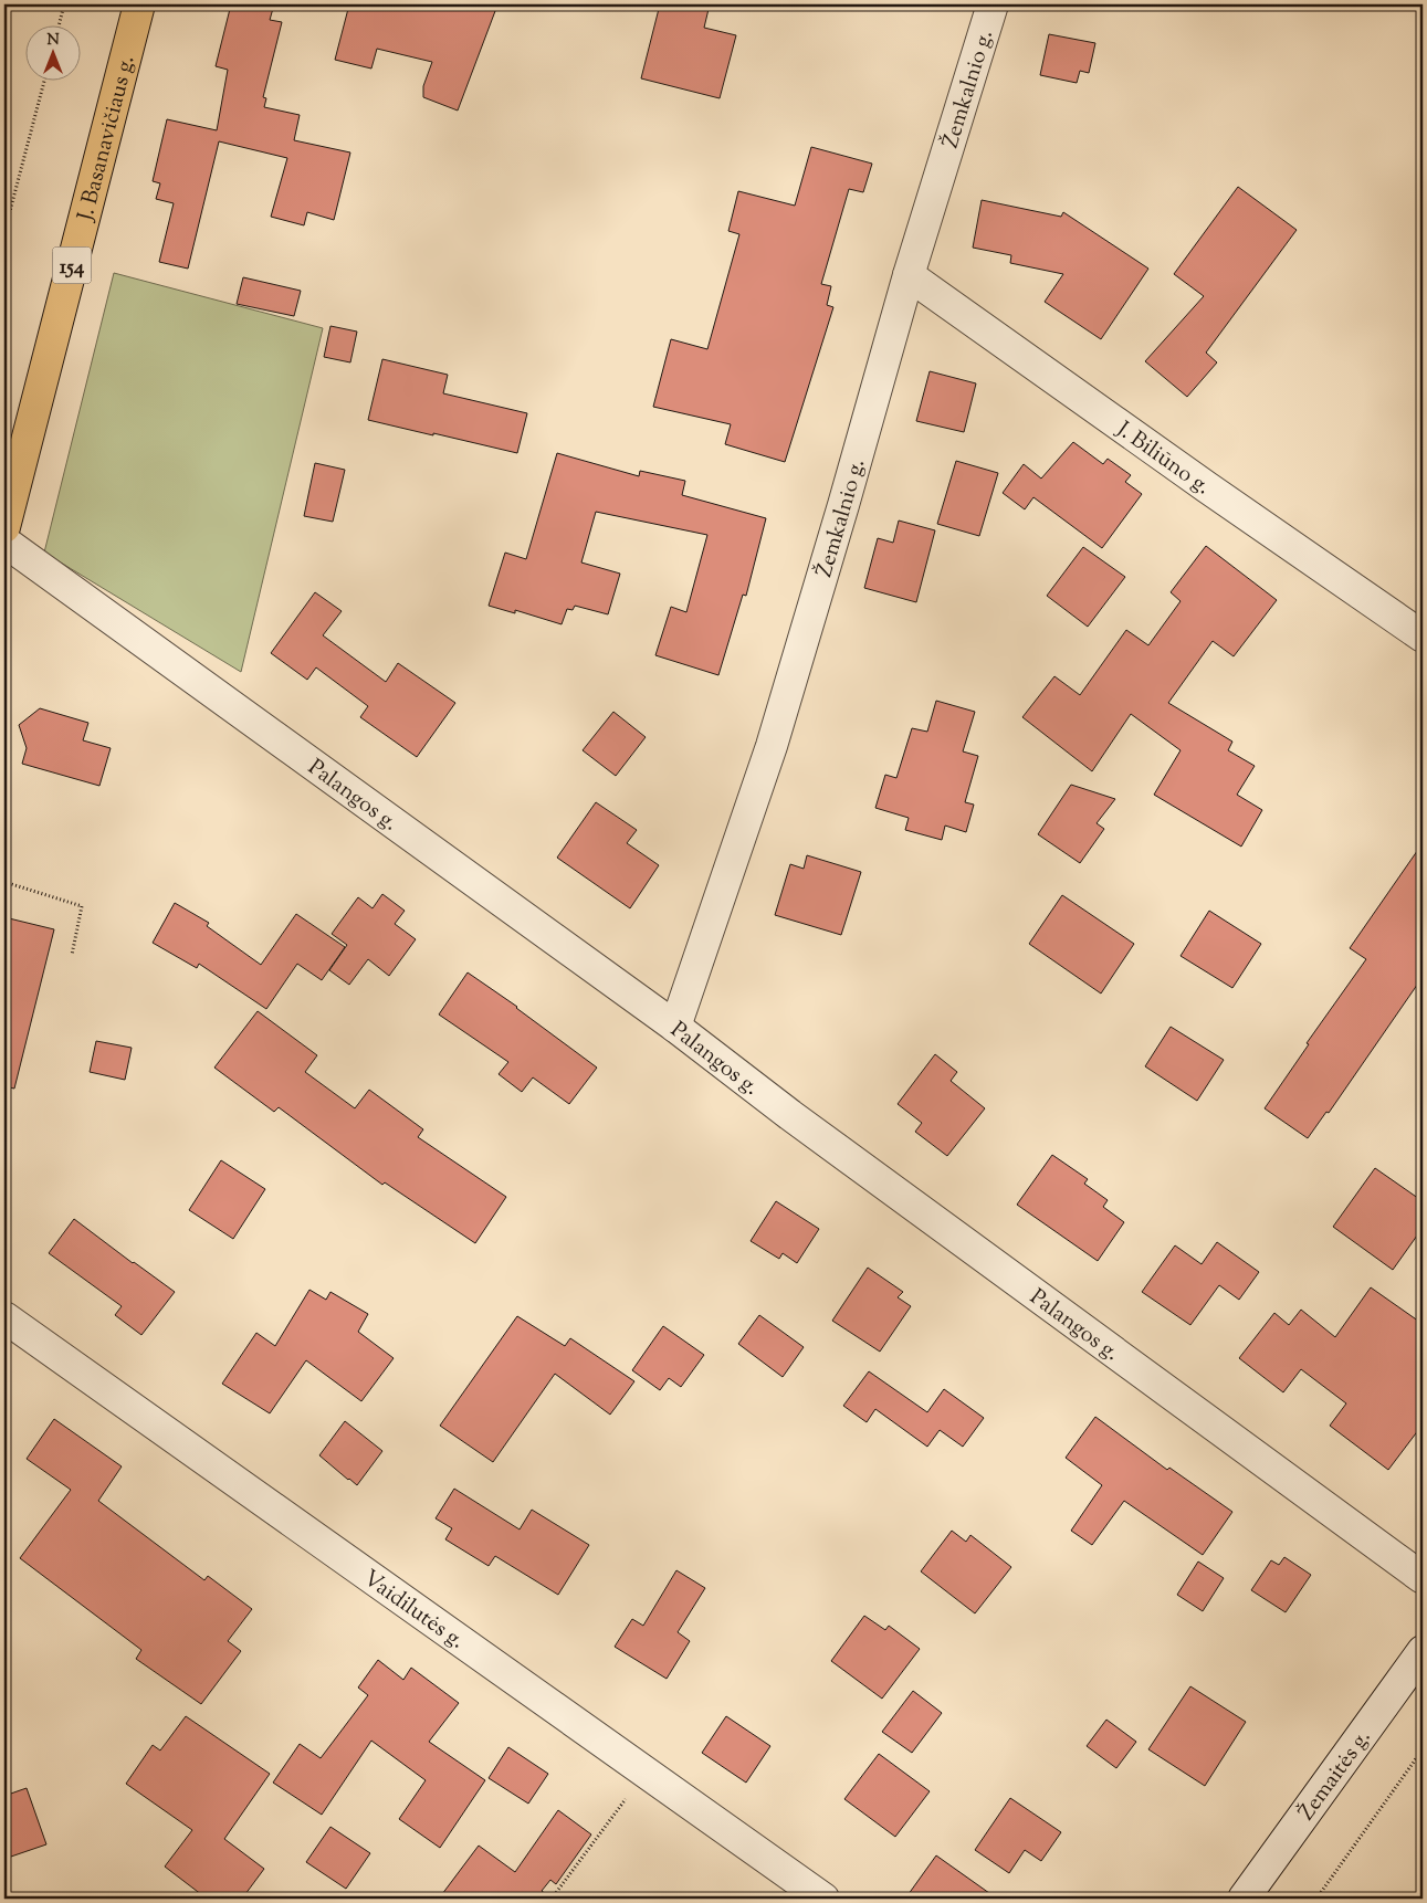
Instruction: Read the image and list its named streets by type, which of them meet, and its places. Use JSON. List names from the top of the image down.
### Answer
{
  "streets": {
    "main road": ["J. Basanavičiaus g.", "154"],
    "street": [
      "Žemkalnio g.",
      "J. Biliūno g.",
      "Palangos g.",
      "Vaidilutės g.",
      "Žemaitės g."
    ]
  },
  "crossings": [
    ["Žemkalnio g.", "J. Biliūno g."],
    ["Žemkalnio g.", "Palangos g."]
  ],
  "north": "top"
}
